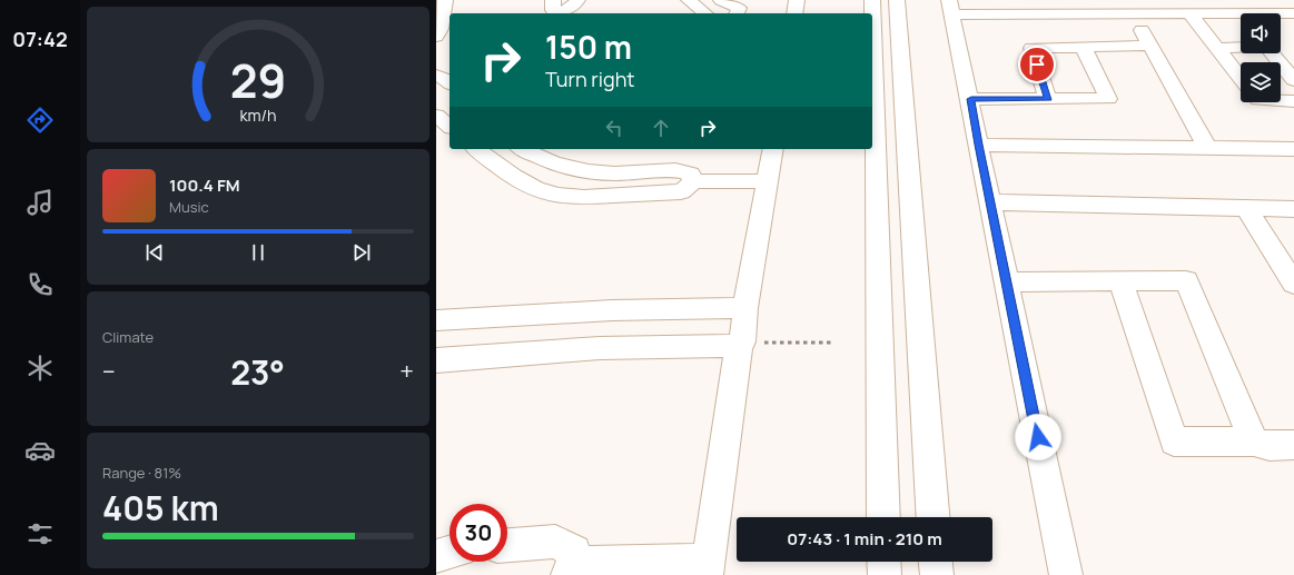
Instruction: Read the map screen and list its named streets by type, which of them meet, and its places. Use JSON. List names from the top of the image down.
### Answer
{
  "page": {
    "tabs": "07:42",
    "turn": ["150 m", "Turn right"],
    "song": ["100.4 FM", "Music"],
    "tile": [
      "Climate",
      ["Range · 81%", "405 km"]
    ],
    "heat": ["−", "23°", "+"],
    "limit": "30",
    "trip": "07:43 · 1 min · 210 m",
    "gauge": ["29", "km/h"]
  }
}
